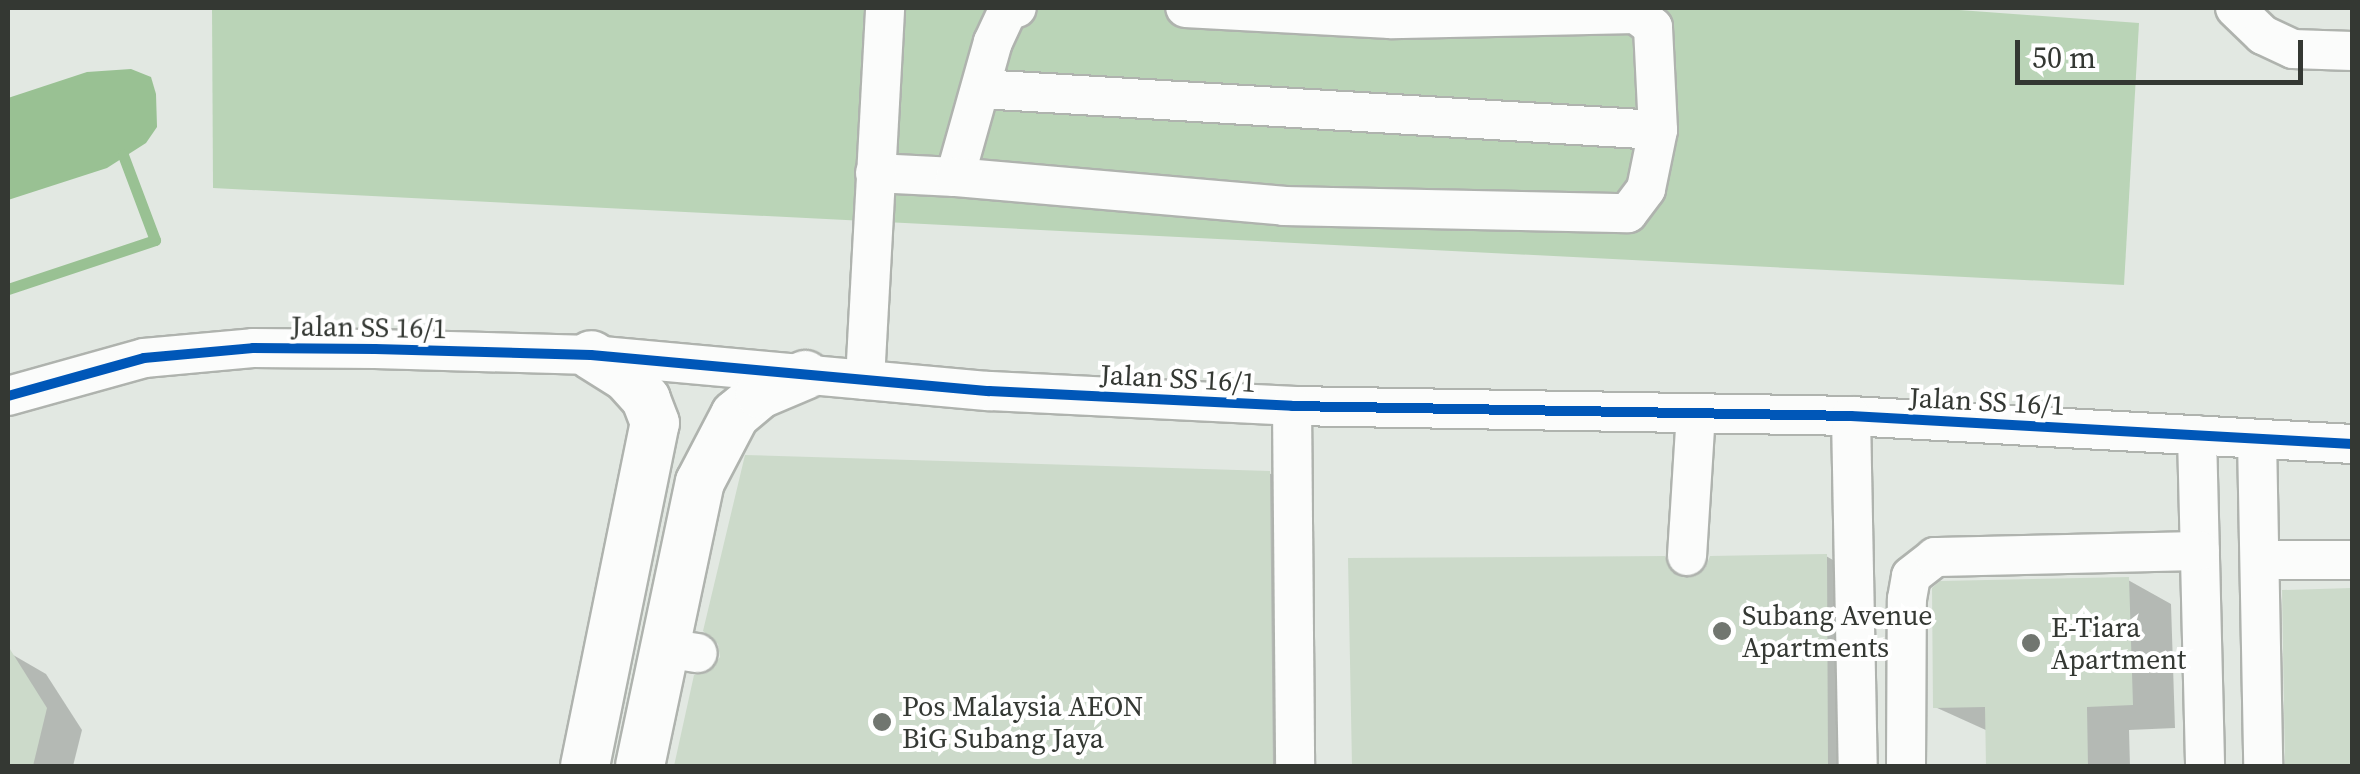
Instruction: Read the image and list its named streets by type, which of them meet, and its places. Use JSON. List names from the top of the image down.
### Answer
{
  "streets": {
    "street": ["Jalan SS 16/1"]
  },
  "places": ["Subang Avenue Apartments", "E-Tiara Apartment", "Pos Malaysia AEON BiG Subang Jaya"],
  "scale_bar": "50 m"
}
